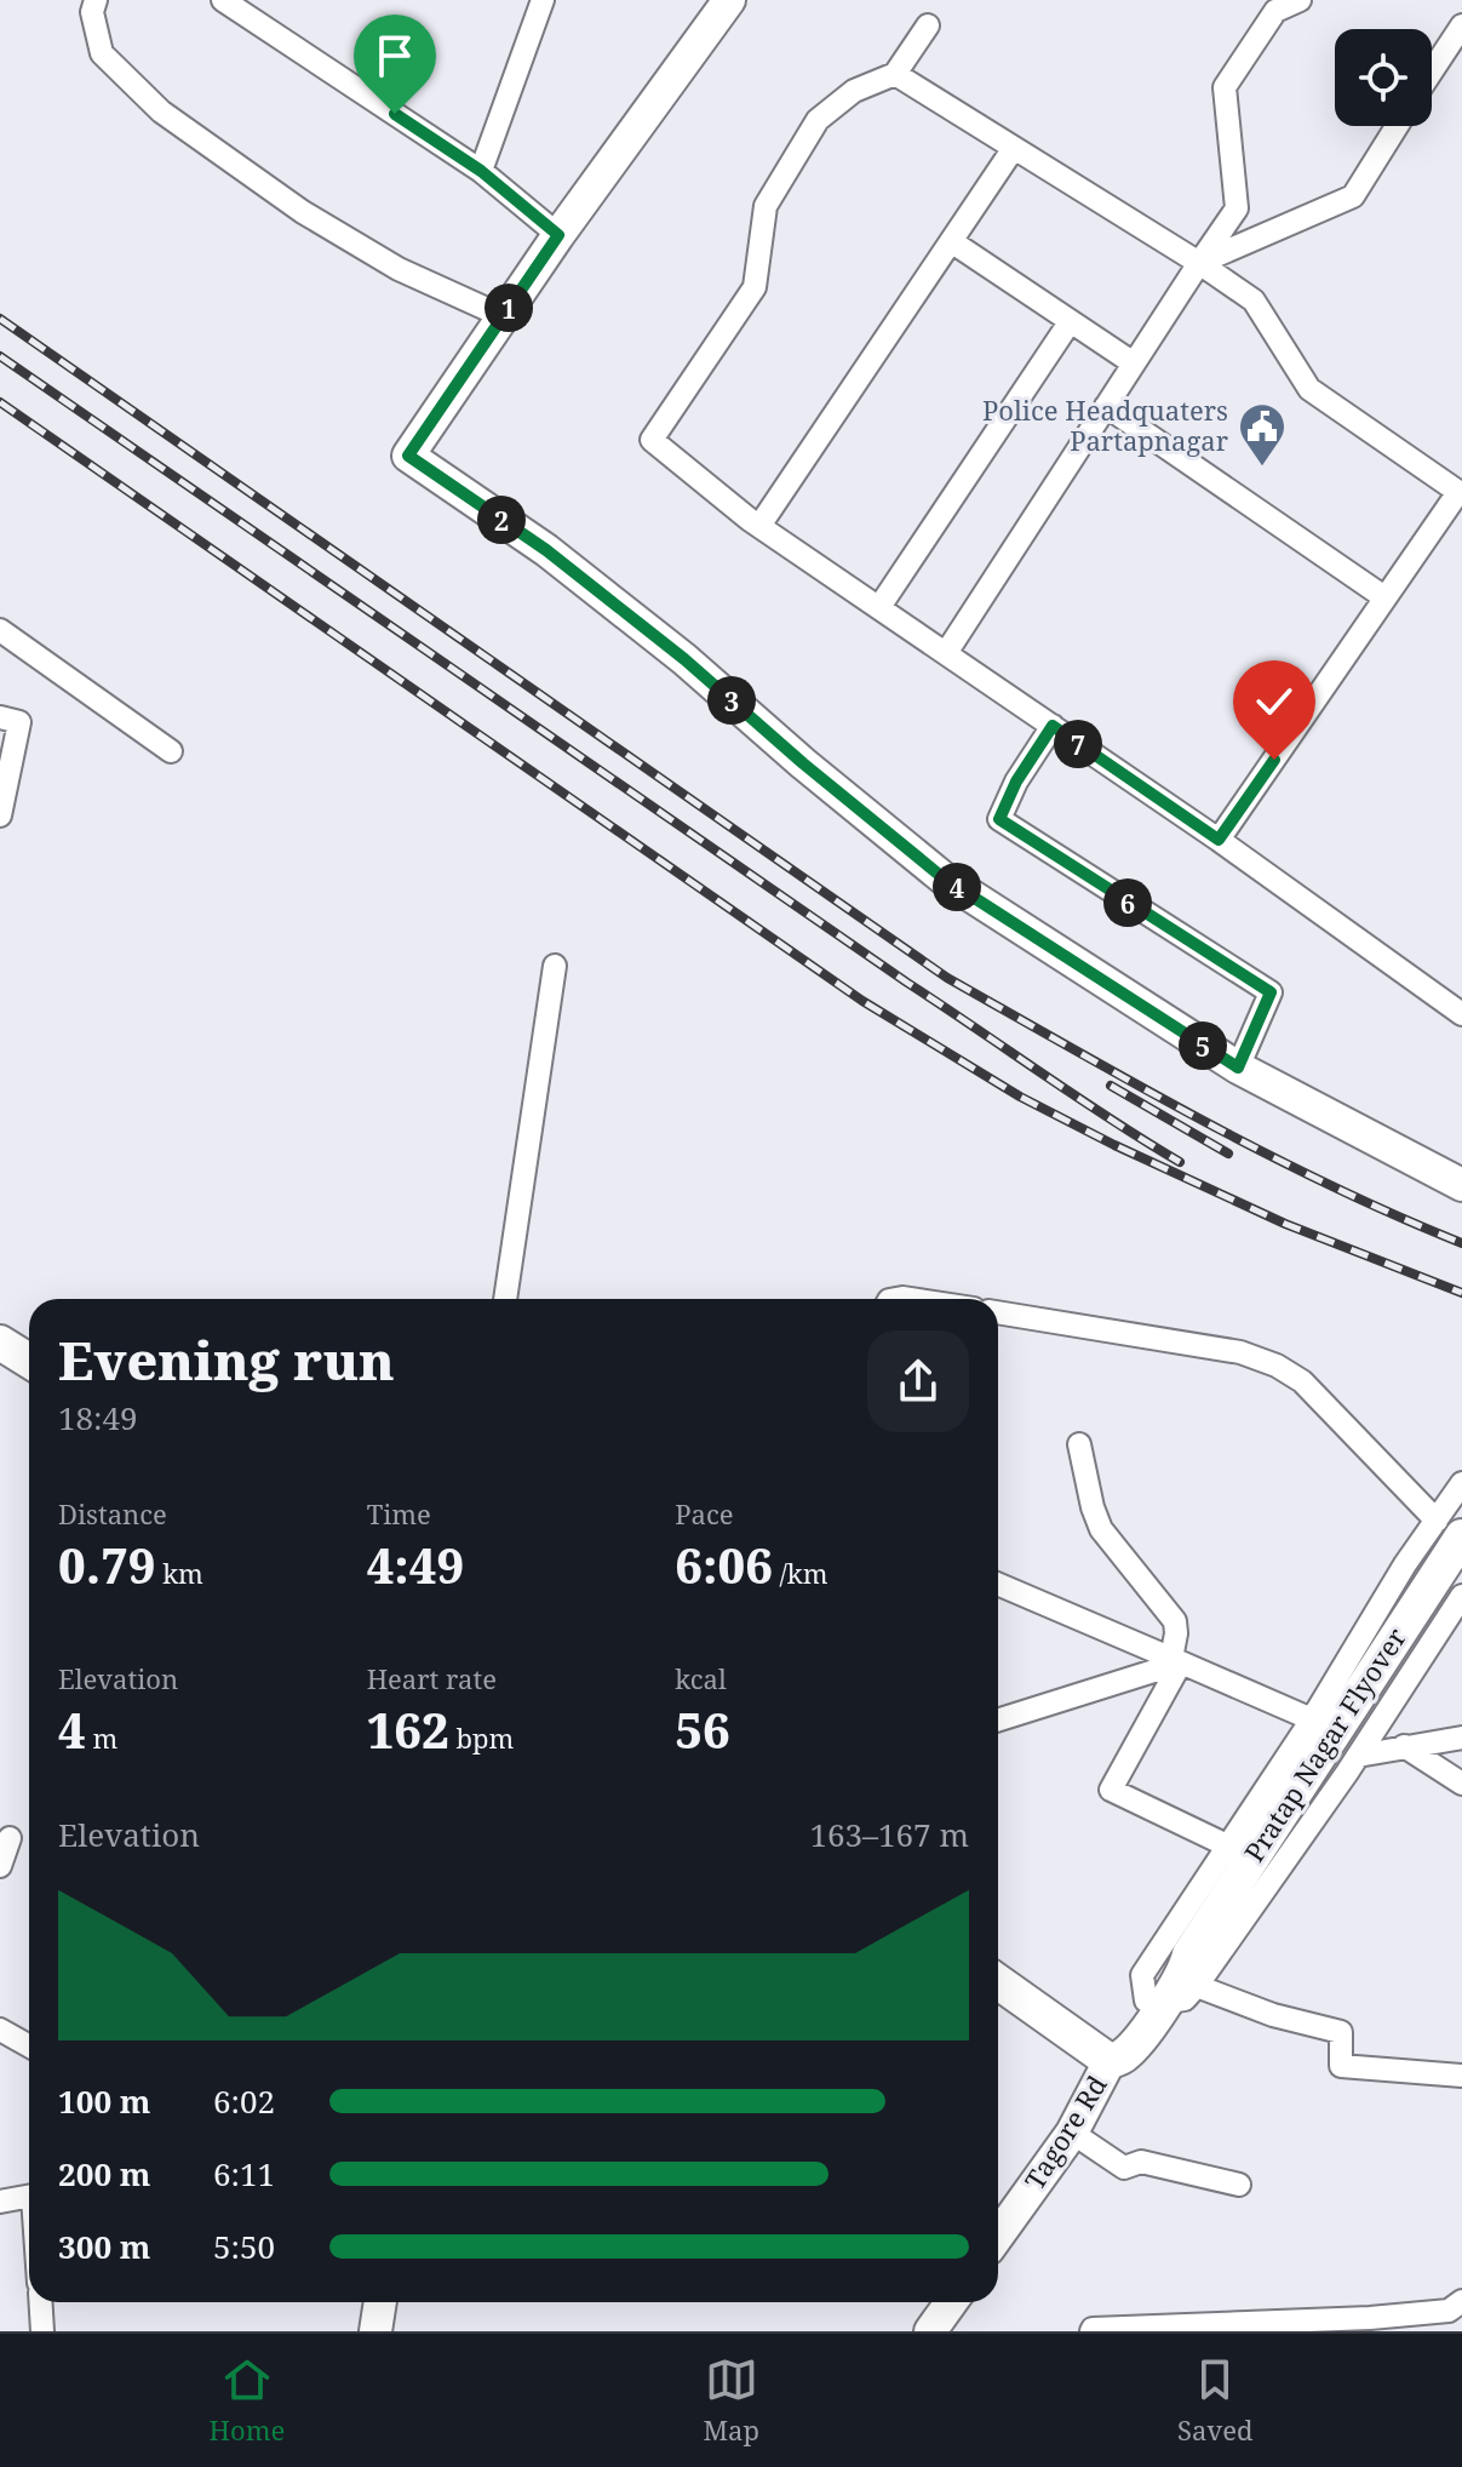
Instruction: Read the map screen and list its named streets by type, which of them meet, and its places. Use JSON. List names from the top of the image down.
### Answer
{
  "streets": {
    "main road": ["Pratap Nagar Flyover"],
    "street": ["Tagore Rd"]
  },
  "crossings": [
    ["Pratap Nagar Flyover", "Tagore Rd"]
  ],
  "places": {
    "public building": ["Police Headquaters Partapnagar"]
  },
  "page": {
    "pins": [
      "1",
      "2",
      "3",
      "7",
      "4",
      "6",
      "5"
    ],
    "heading": ["Evening run", "18:49"],
    "stats": [
      ["Distance", "0.79 km"],
      ["Time", "4:49"],
      ["Pace", "6:06 /km"],
      ["Elevation", "4 m"],
      ["Heart rate", "162 bpm"],
      ["kcal", "56"]
    ],
    "chart": ["Elevation", "163–167 m"],
    "list": [
      {
        "name": "100 m",
        "note": "6:02"
      },
      {
        "name": "200 m",
        "note": "6:11"
      },
      {
        "name": "300 m",
        "note": "5:50"
      }
    ],
    "tabs": ["Home", "Map", "Saved"]
  }
}
